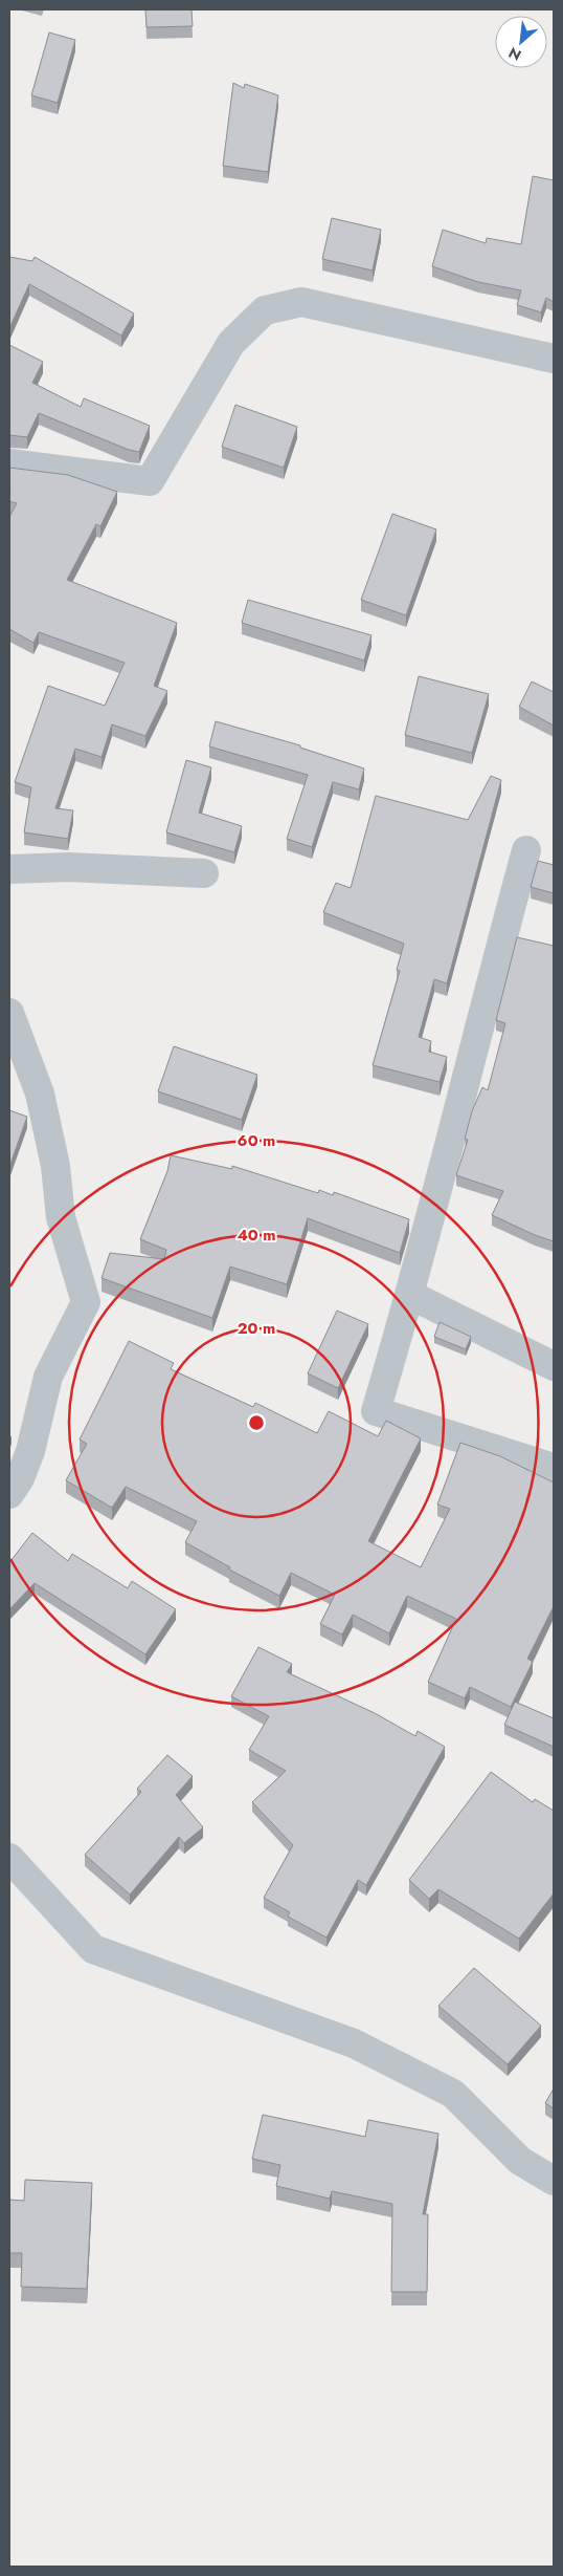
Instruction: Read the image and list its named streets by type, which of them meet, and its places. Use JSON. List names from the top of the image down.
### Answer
{
  "north": "bottom left",
  "rings": ["60 m", "40 m", "20 m"]
}
